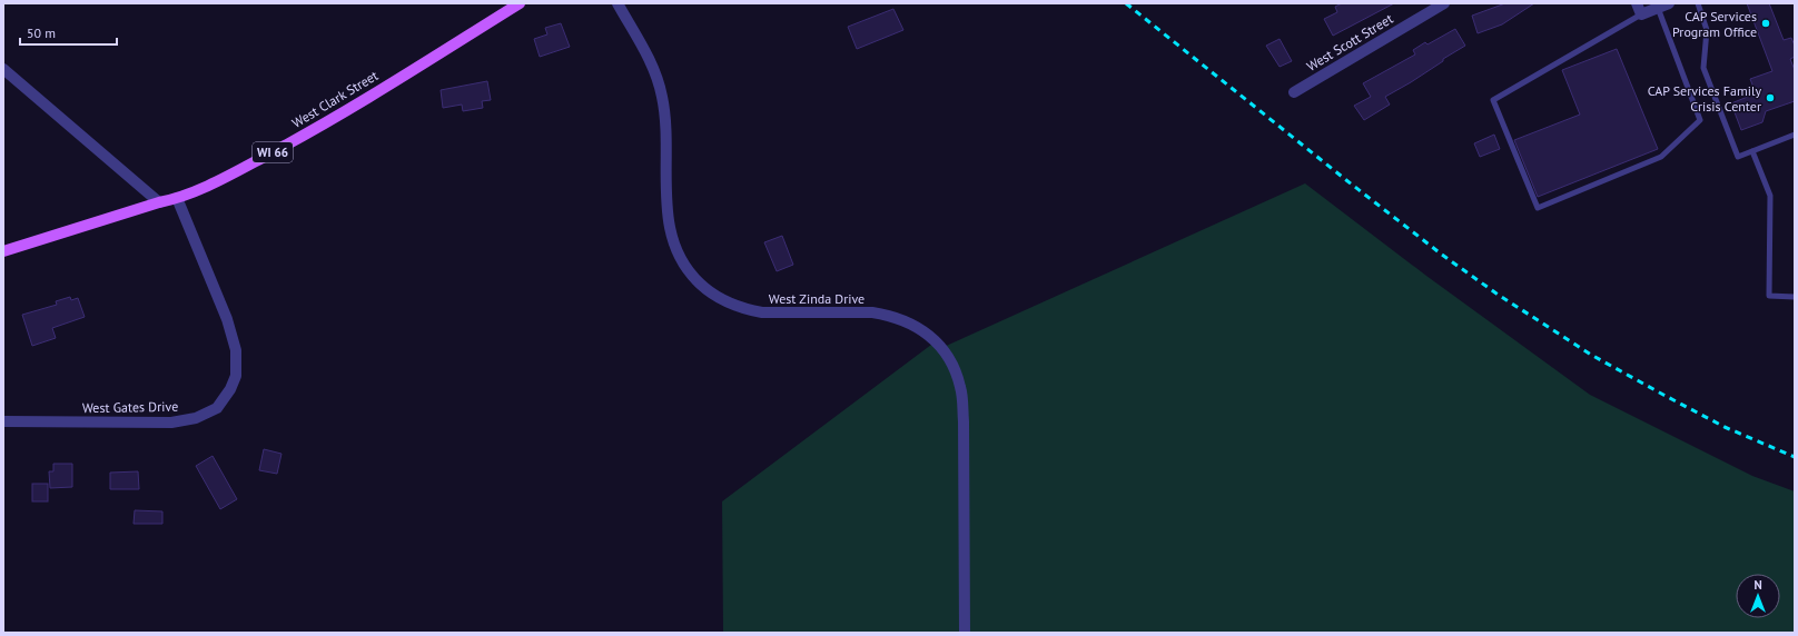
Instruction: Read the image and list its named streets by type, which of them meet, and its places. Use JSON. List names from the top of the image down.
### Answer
{
  "streets": {
    "main road": ["West Clark Street", "WI 66"],
    "street": ["West Scott Street", "West Zinda Drive", "West Gates Drive"]
  },
  "crossings": [
    ["West Clark Street", "West Gates Drive"]
  ],
  "places": ["CAP Services Program Office", "CAP Services Family Crisis Center"],
  "scale_bar": "50 m",
  "north": "top"
}
